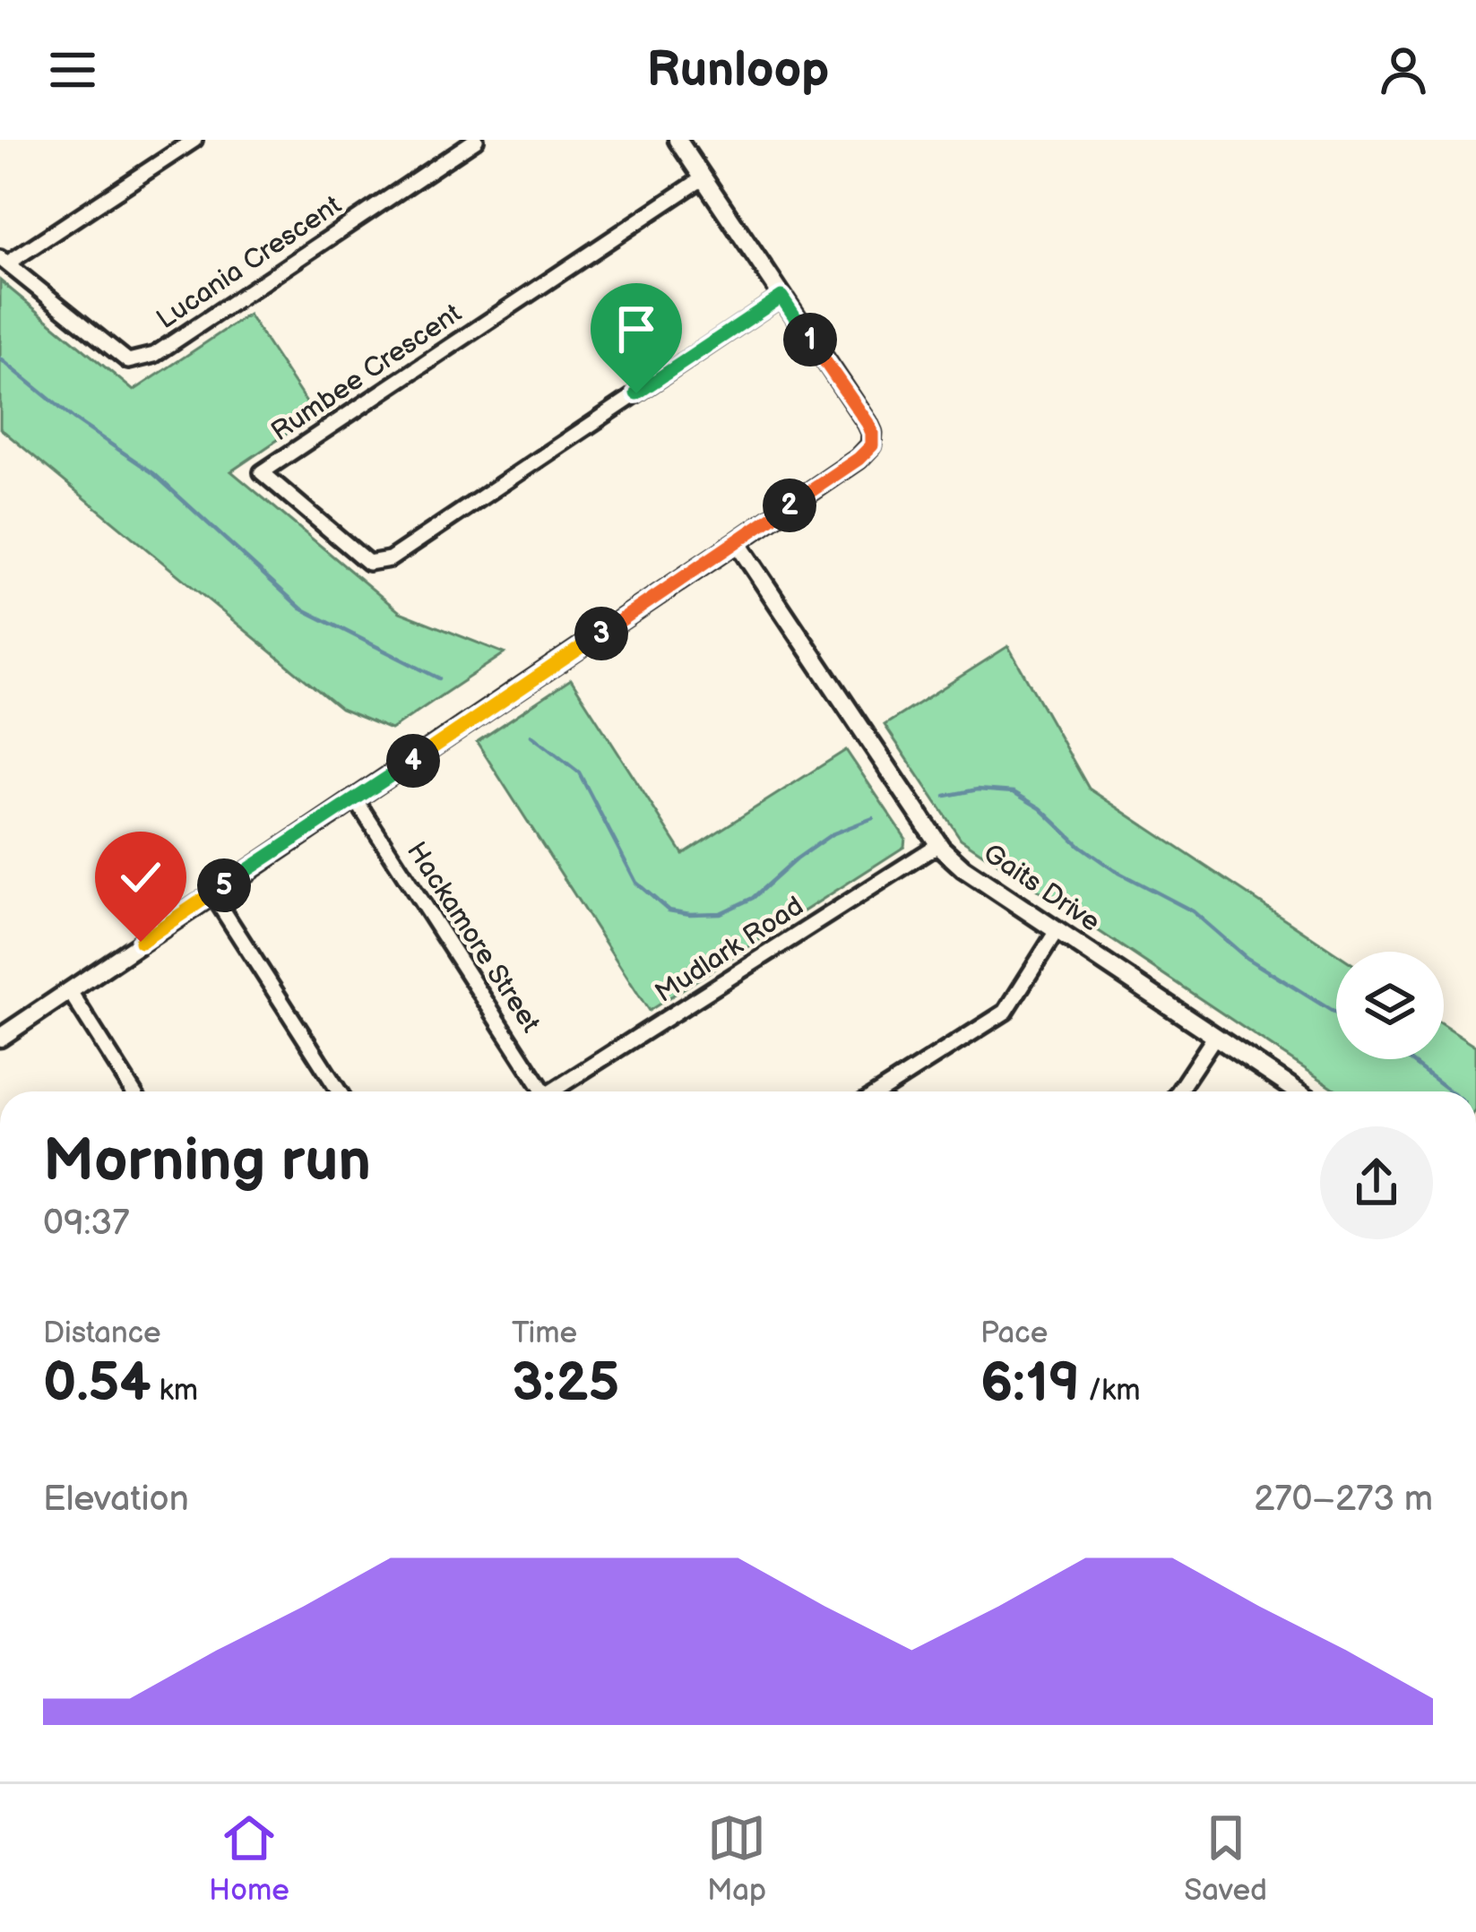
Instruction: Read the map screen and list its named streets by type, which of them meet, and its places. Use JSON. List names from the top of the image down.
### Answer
{
  "streets": {
    "street": [
      "Lucania Crescent",
      "Rumbee Crescent",
      "Gaits Drive",
      "Hackamore Street",
      "Mudlark Road"
    ]
  },
  "crossings": [
    ["Gaits Drive", "Mudlark Road"]
  ],
  "page": {
    "header": "Runloop",
    "pins": [
      "1",
      "2",
      "3",
      "4",
      "5"
    ],
    "heading": ["Morning run", "09:37"],
    "stats": [
      ["Distance", "0.54 km"],
      ["Time", "3:25"],
      ["Pace", "6:19 /km"]
    ],
    "chart": ["Elevation", "270–273 m"],
    "tabs": ["Home", "Map", "Saved"]
  }
}
